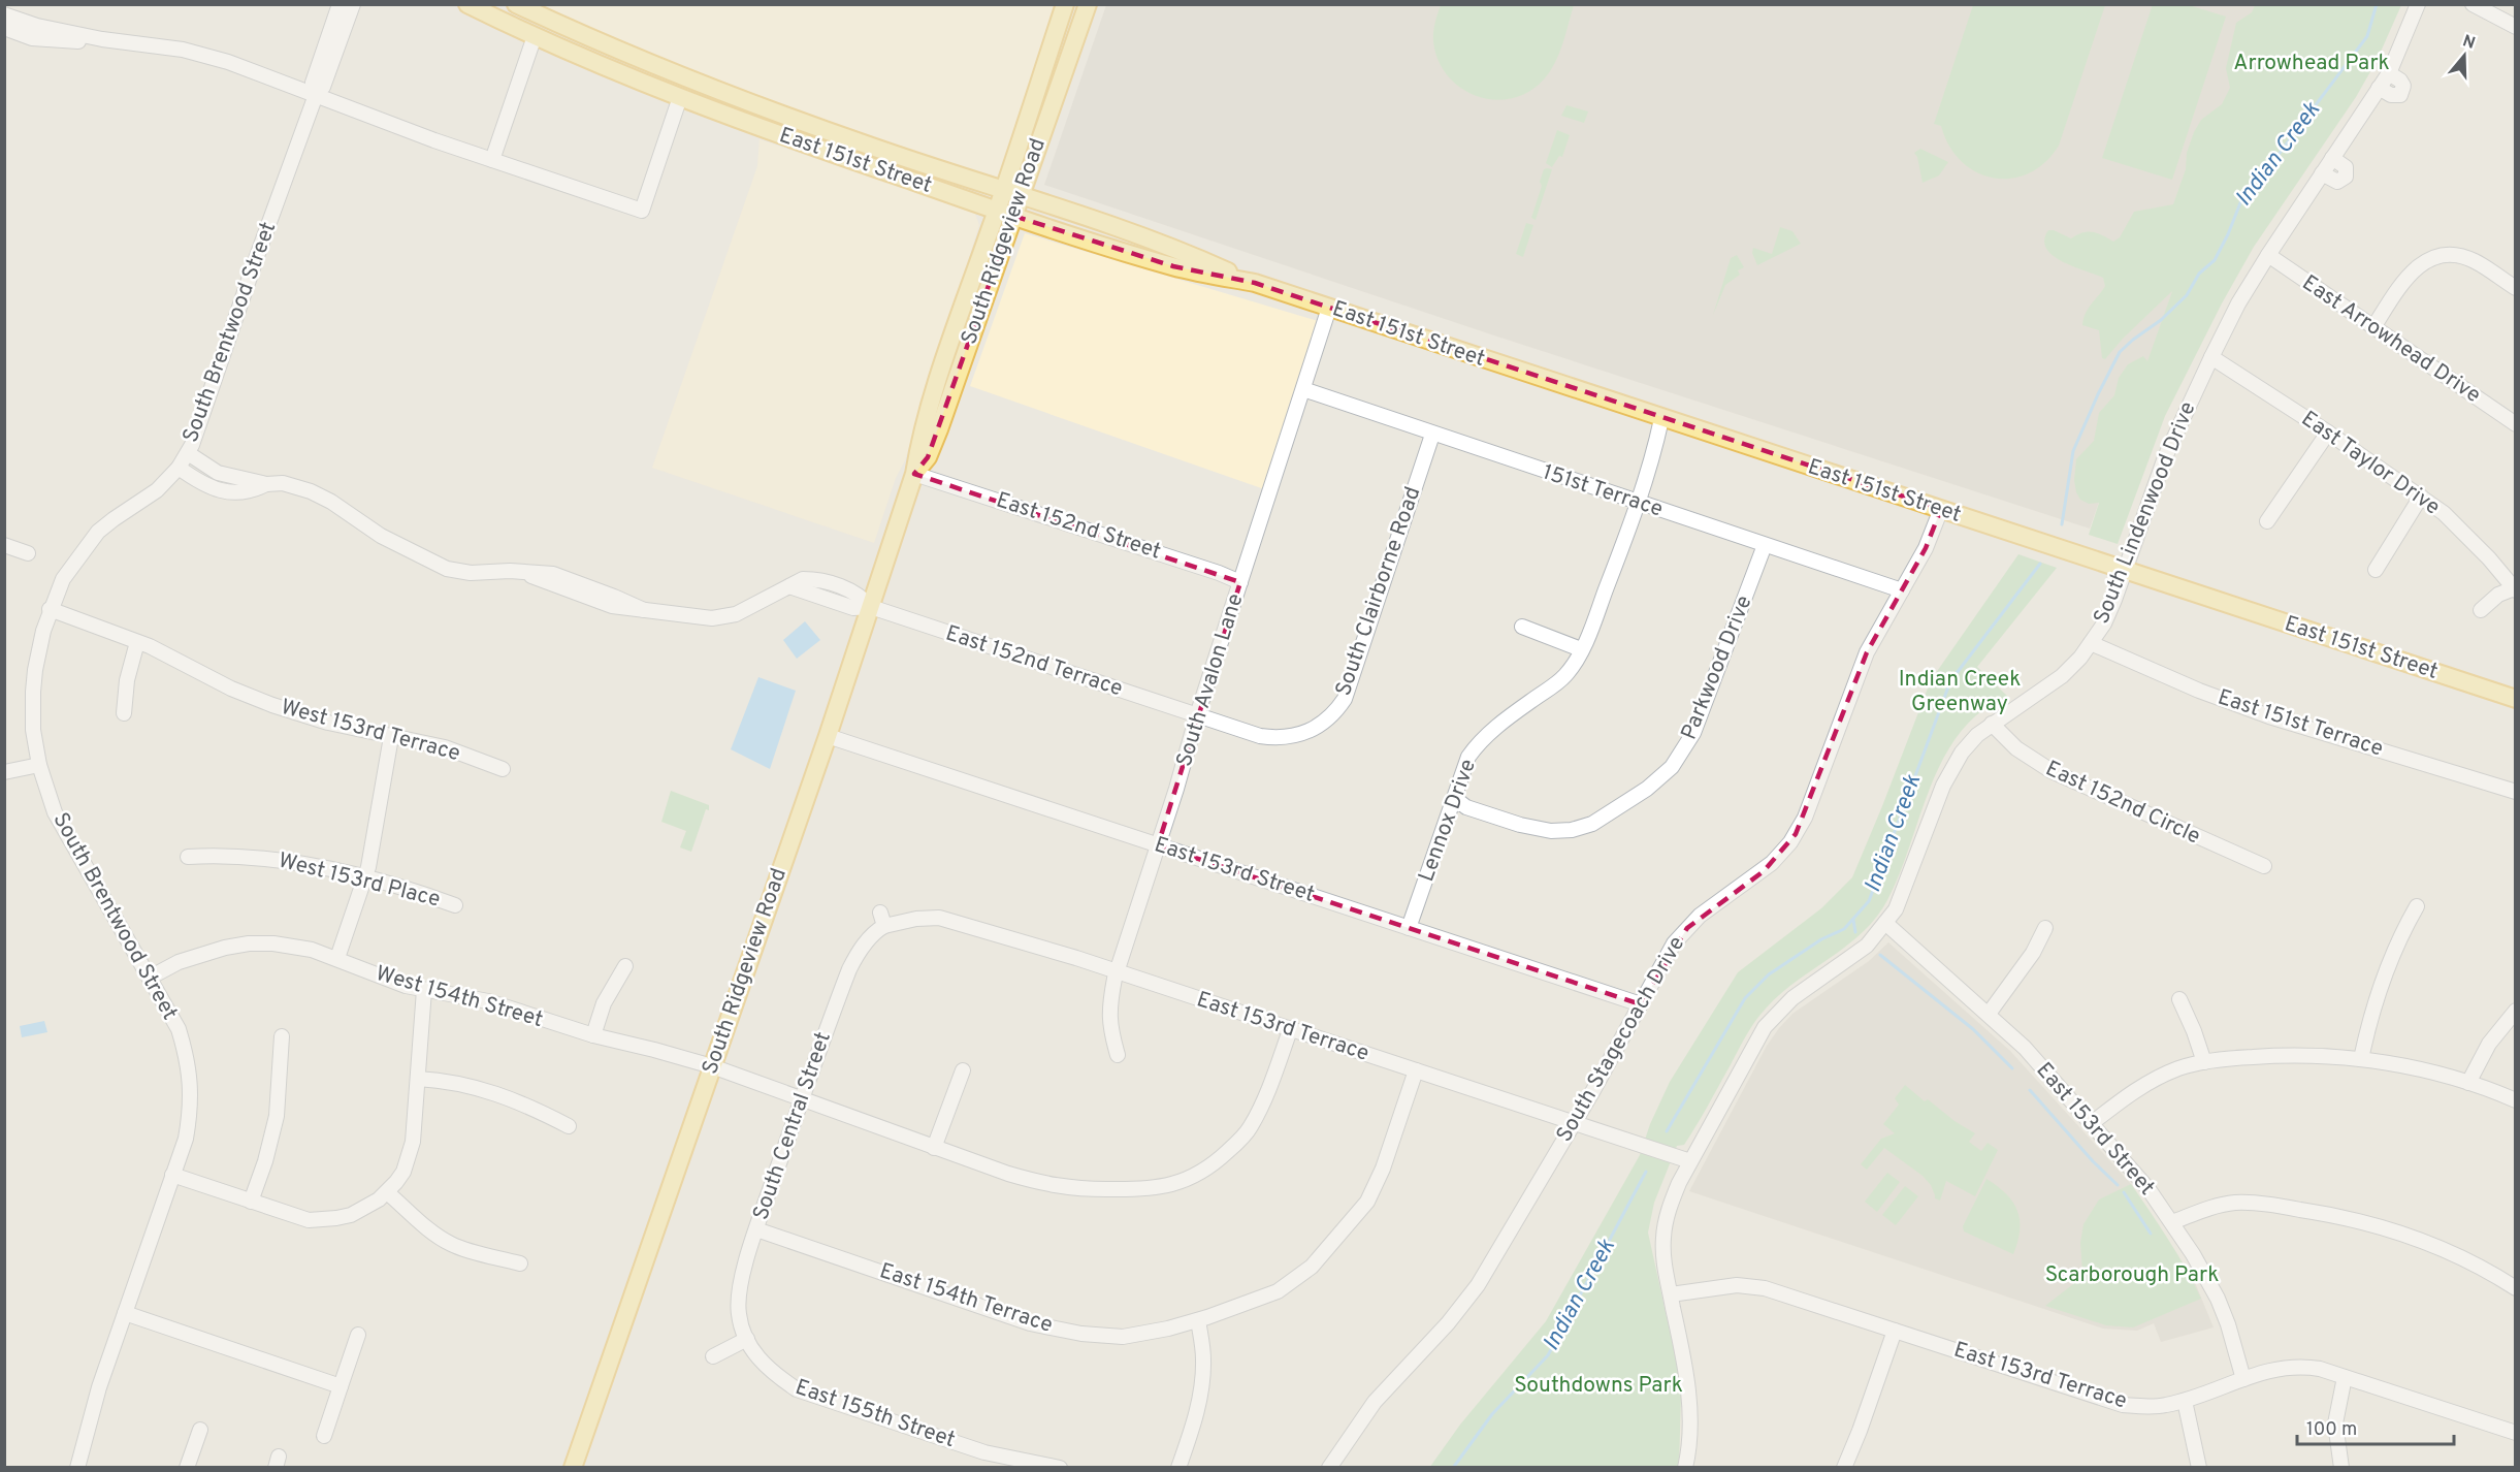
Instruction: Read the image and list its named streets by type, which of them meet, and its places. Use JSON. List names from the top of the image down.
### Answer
{
  "streets": {
    "main road": ["East 151st Street", "South Ridgeview Road"],
    "street": [
      "South Brentwood Street",
      "East Arrowhead Drive",
      "East Taylor Drive",
      "151st Terrace",
      "South Lindenwood Drive",
      "East 152nd Street",
      "South Clairborne Road",
      "East 152nd Terrace",
      "Parkwood Drive",
      "South Avalon Lane",
      "East 151st Terrace",
      "West 153rd Terrace",
      "East 152nd Circle",
      "Lennox Drive",
      "East 153rd Street",
      "West 153rd Place",
      "West 154th Street",
      "East 153rd Terrace",
      "South Stagecoach Drive",
      "South Central Street",
      "East 154th Terrace",
      "East 155th Street"
    ]
  },
  "crossings": [
    ["East 151st Street", "South Ridgeview Road"],
    ["East 151st Street", "South Lindenwood Drive"],
    ["East 151st Street", "South Avalon Lane"],
    ["East 151st Street", "Lennox Drive"],
    ["East 151st Street", "South Stagecoach Drive"],
    ["South Ridgeview Road", "East 152nd Street"],
    ["South Ridgeview Road", "East 152nd Terrace"],
    ["South Ridgeview Road", "East 153rd Street"],
    ["South Ridgeview Road", "West 154th Street"],
    ["South Brentwood Street", "West 153rd Terrace"],
    ["South Brentwood Street", "West 154th Street"],
    ["East Arrowhead Drive", "South Lindenwood Drive"],
    ["East Taylor Drive", "South Lindenwood Drive"],
    ["151st Terrace", "South Clairborne Road"],
    ["151st Terrace", "Parkwood Drive"],
    ["151st Terrace", "South Avalon Lane"],
    ["151st Terrace", "Lennox Drive"],
    ["151st Terrace", "South Stagecoach Drive"],
    ["South Lindenwood Drive", "East 151st Terrace"],
    ["South Lindenwood Drive", "East 152nd Circle"],
    ["South Lindenwood Drive", "East 153rd Street"],
    ["South Lindenwood Drive", "East 153rd Terrace"],
    ["East 152nd Street", "South Avalon Lane"],
    ["South Clairborne Road", "East 152nd Terrace"],
    ["South Clairborne Road", "South Avalon Lane"],
    ["East 152nd Terrace", "South Avalon Lane"],
    ["Parkwood Drive", "Lennox Drive"],
    ["South Avalon Lane", "East 153rd Street"],
    ["South Avalon Lane", "East 153rd Terrace"],
    ["Lennox Drive", "East 153rd Street"],
    ["East 153rd Street", "East 153rd Terrace"],
    ["East 153rd Street", "South Stagecoach Drive"],
    ["West 154th Street", "East 153rd Terrace"],
    ["West 154th Street", "South Central Street"],
    ["East 153rd Terrace", "South Stagecoach Drive"],
    ["East 153rd Terrace", "South Central Street"],
    ["East 153rd Terrace", "East 154th Terrace"],
    ["South Central Street", "East 154th Terrace"],
    ["South Central Street", "East 155th Street"]
  ],
  "water": ["Indian Creek"],
  "parks": [
    "Arrowhead Park",
    "Indian Creek Greenway",
    "Scarborough Park",
    "Southdowns Park"
  ],
  "scale_bar": "100 m",
  "north": "top"
}
